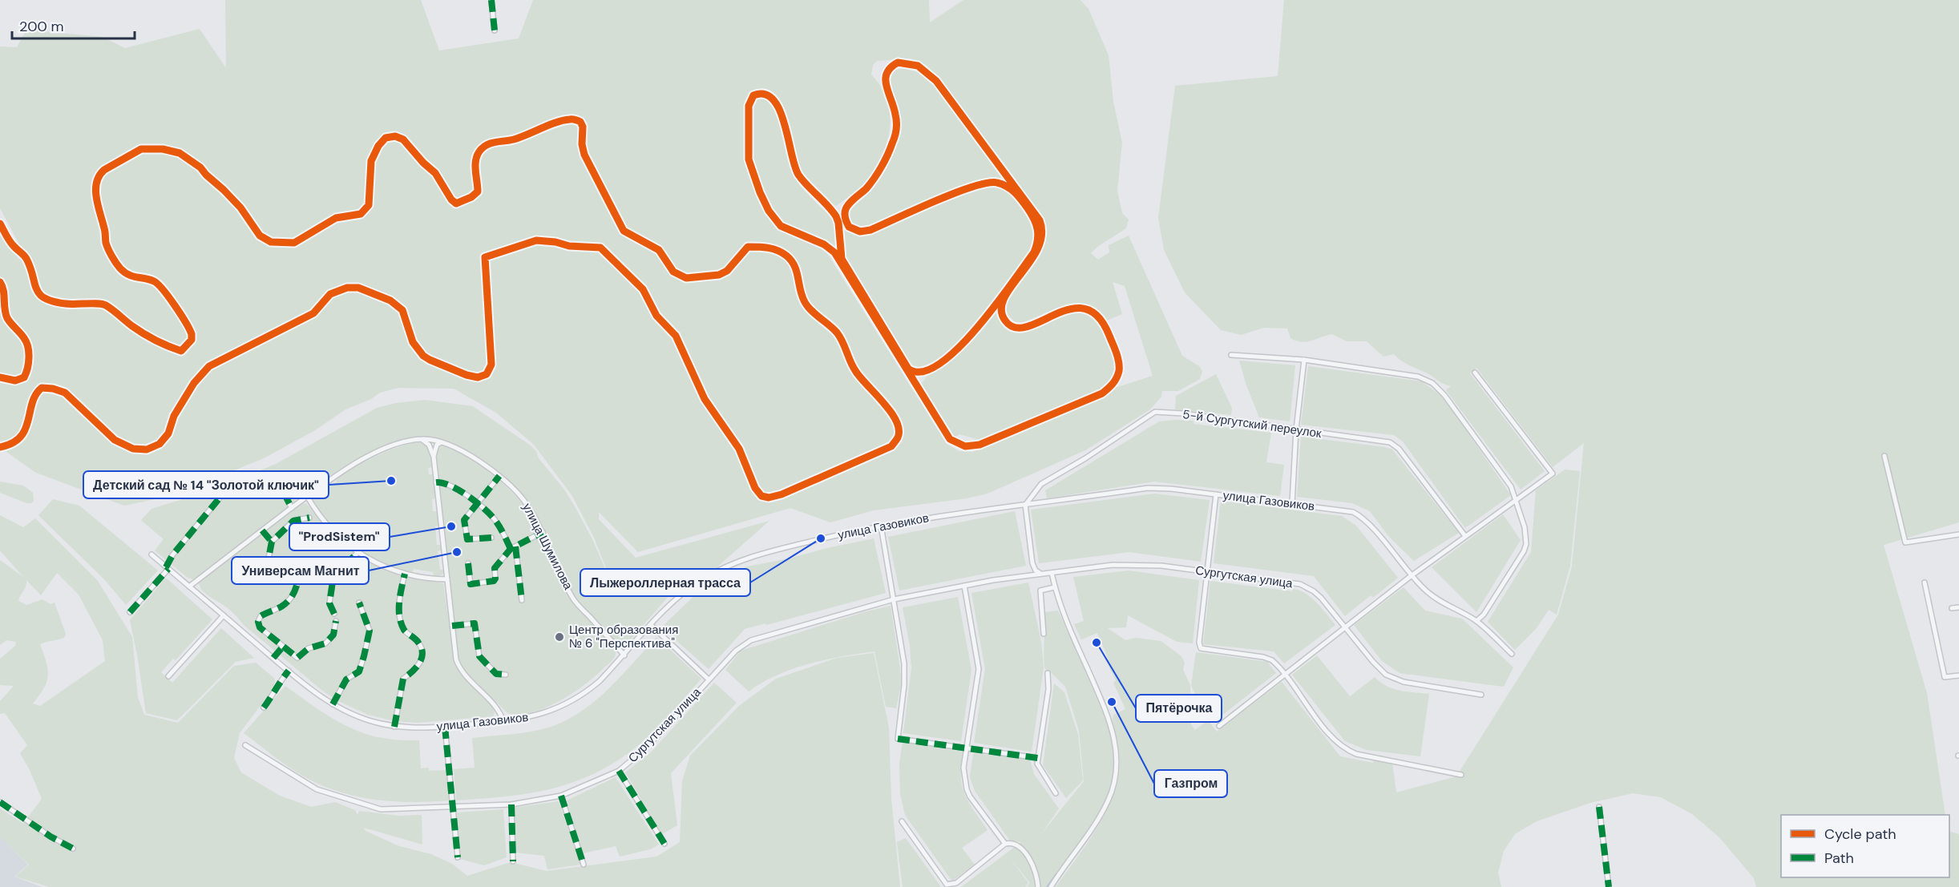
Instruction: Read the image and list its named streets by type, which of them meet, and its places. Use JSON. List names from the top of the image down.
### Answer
{
  "streets": {
    "street": [
      "5-й Сургутский переулок",
      "улица Газовиков",
      "улица Шумилова",
      "Сургутская улица"
    ]
  },
  "crossings": [
    ["5-й Сургутский переулок", "улица Газовиков"],
    ["улица Газовиков", "улица Шумилова"]
  ],
  "places": [
    "Детский сад № 14 \"Золотой ключик\"",
    "\"ProdSistem\"",
    "Лыжероллерная трасса",
    "Универсам Магнит",
    "Центр образования № 6 \"Перспектива\"",
    "Пятёрочка",
    "Газпром"
  ],
  "legend": ["Cycle path", "Path"],
  "scale_bar": "200 m"
}
